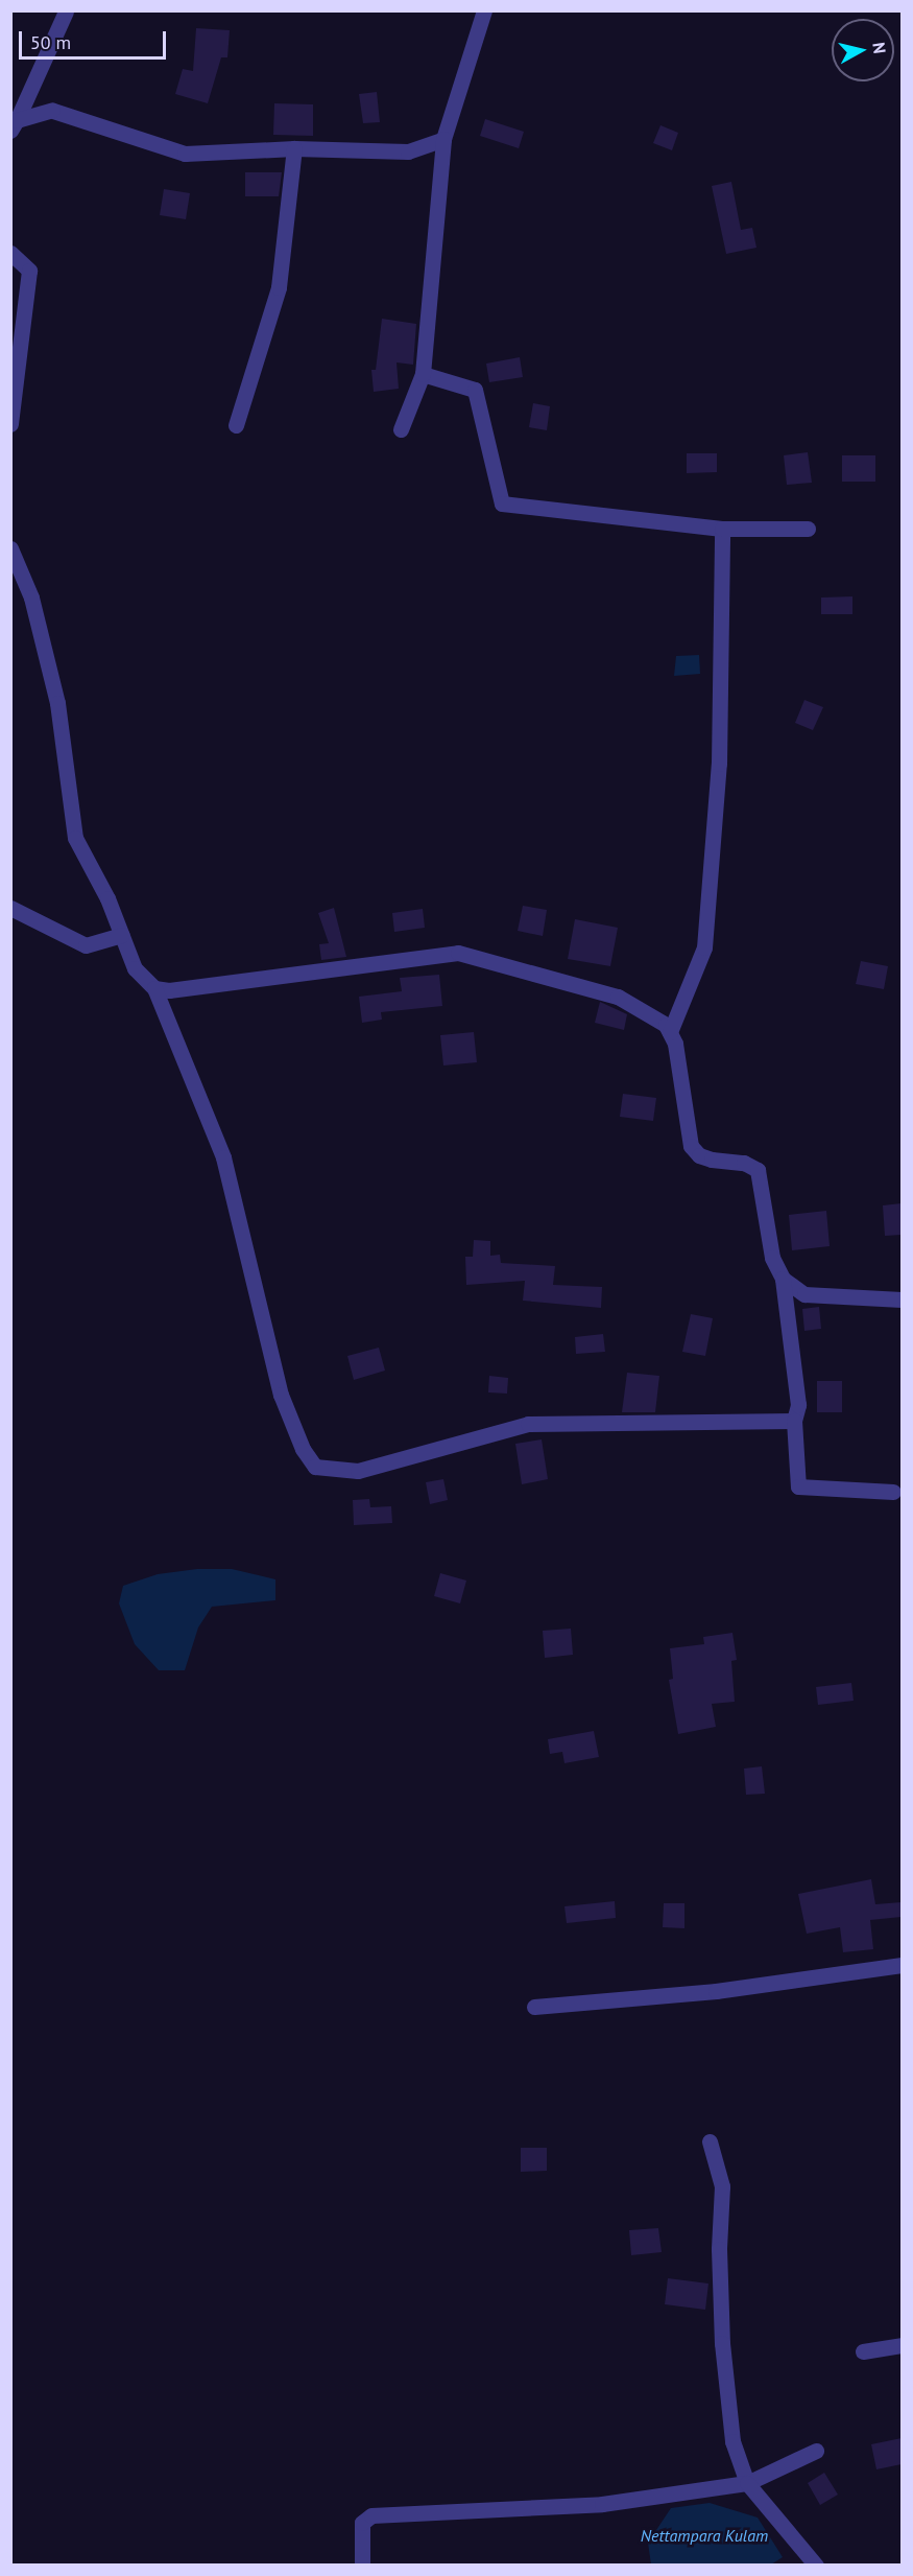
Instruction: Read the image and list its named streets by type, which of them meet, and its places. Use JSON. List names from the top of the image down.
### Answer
{
  "water": ["Nettampara Kulam"],
  "scale_bar": "50 m",
  "north": "right"
}
